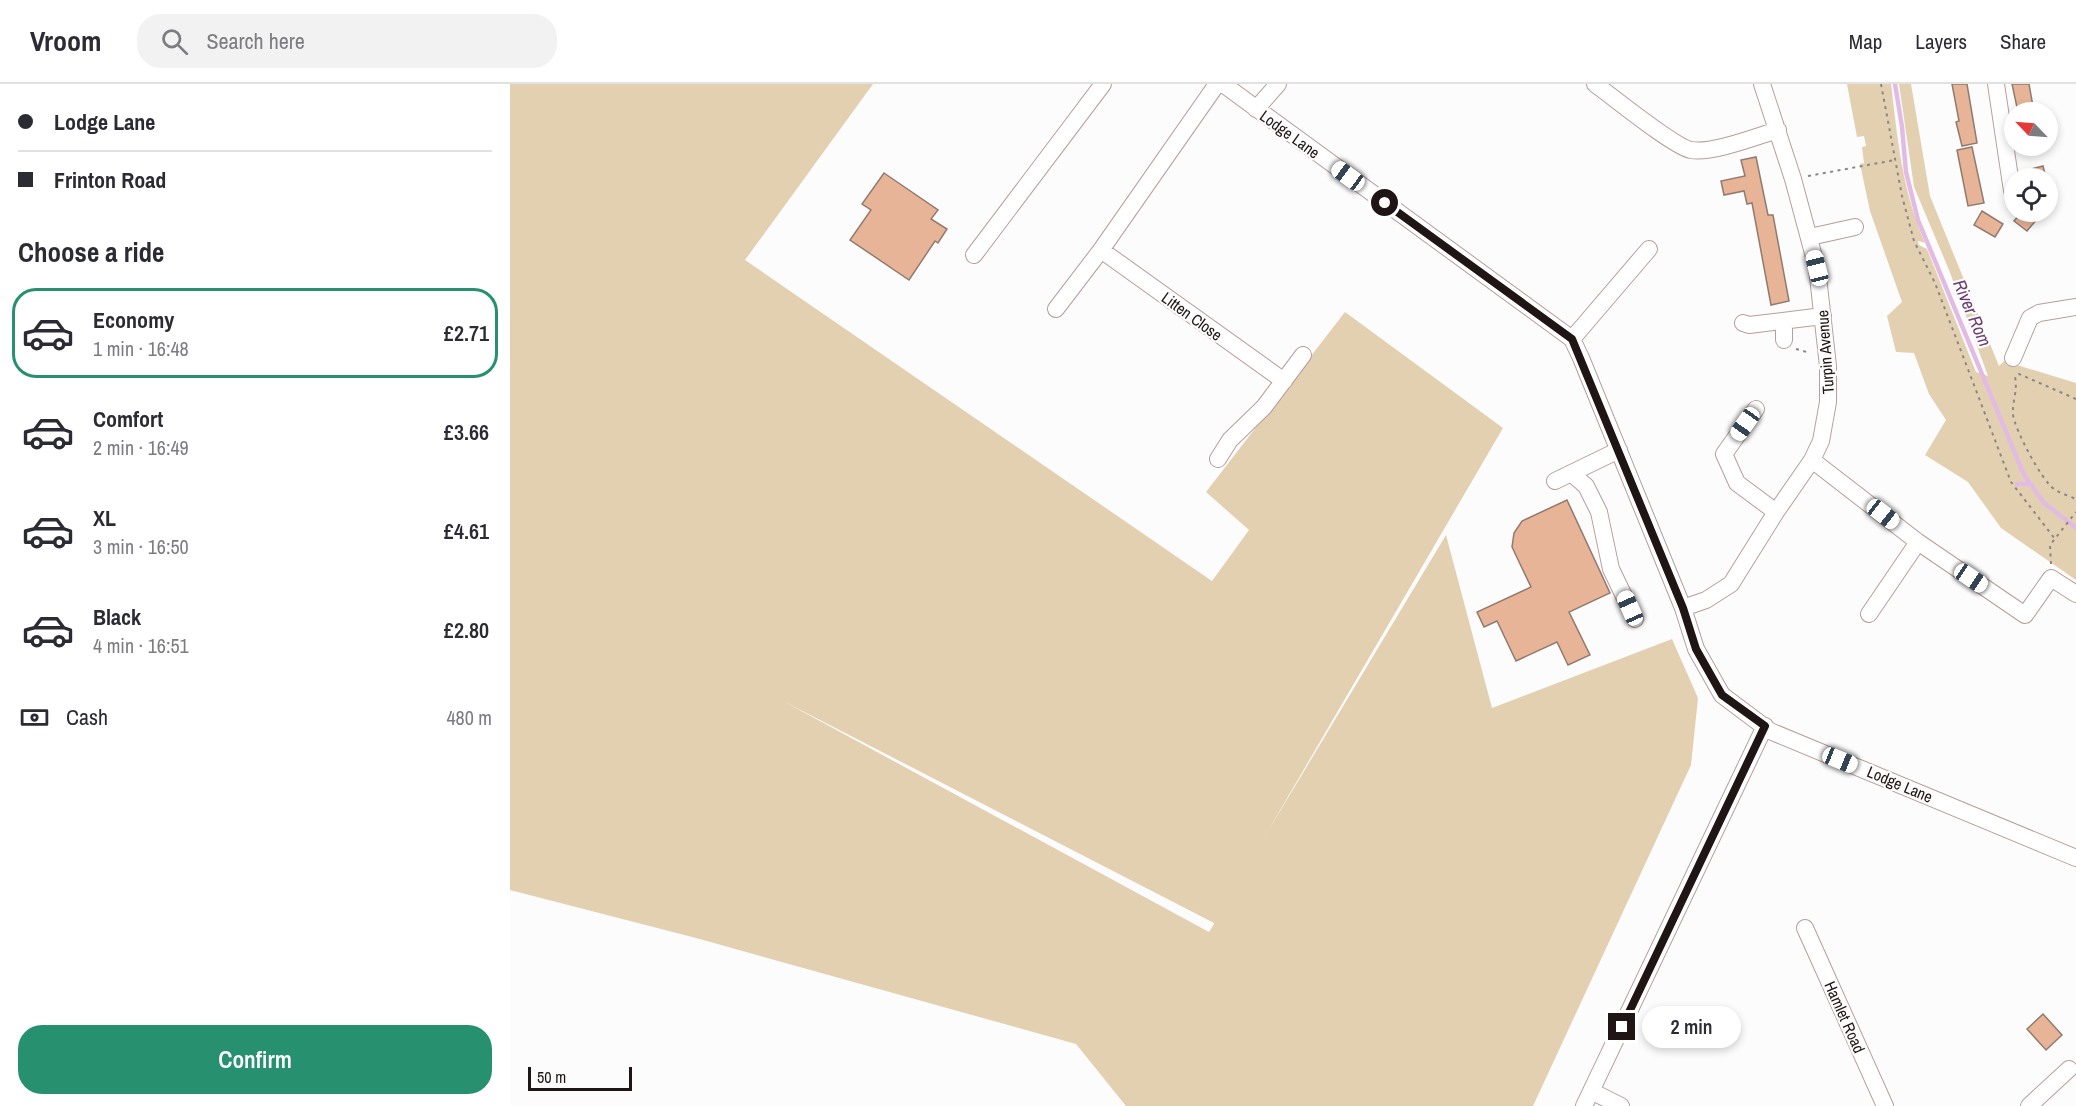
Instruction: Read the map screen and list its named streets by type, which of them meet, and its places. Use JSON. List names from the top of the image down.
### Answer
{
  "streets": {
    "street": [
      "Lodge Lane",
      "Litten Close",
      "Turpin Avenue",
      "Hamlet Road"
    ]
  },
  "crossings": [
    ["Lodge Lane", "Turpin Avenue"]
  ],
  "water": ["River Rom"],
  "scale_bar": "50 m",
  "north": "top left",
  "page": {
    "header": "Vroom",
    "search": "Search here",
    "nav": ["Map", "Layers", "Share"],
    "banner": ["Lodge Lane", "Frinton Road"],
    "heading": "Choose a ride",
    "list": [
      {
        "name": "Economy",
        "note": "1 min · 16:48",
        "value": "£2.71"
      },
      {
        "name": "Comfort",
        "note": "2 min · 16:49",
        "value": "£3.66"
      },
      {
        "name": "XL",
        "note": "3 min · 16:50",
        "value": "£4.61"
      },
      {
        "name": "Black",
        "note": "4 min · 16:51",
        "value": "£2.80"
      }
    ],
    "pay": ["Cash", "480 m"],
    "bubble": "2 min",
    "buttons": "Confirm",
    "scale": "50 m"
  }
}
